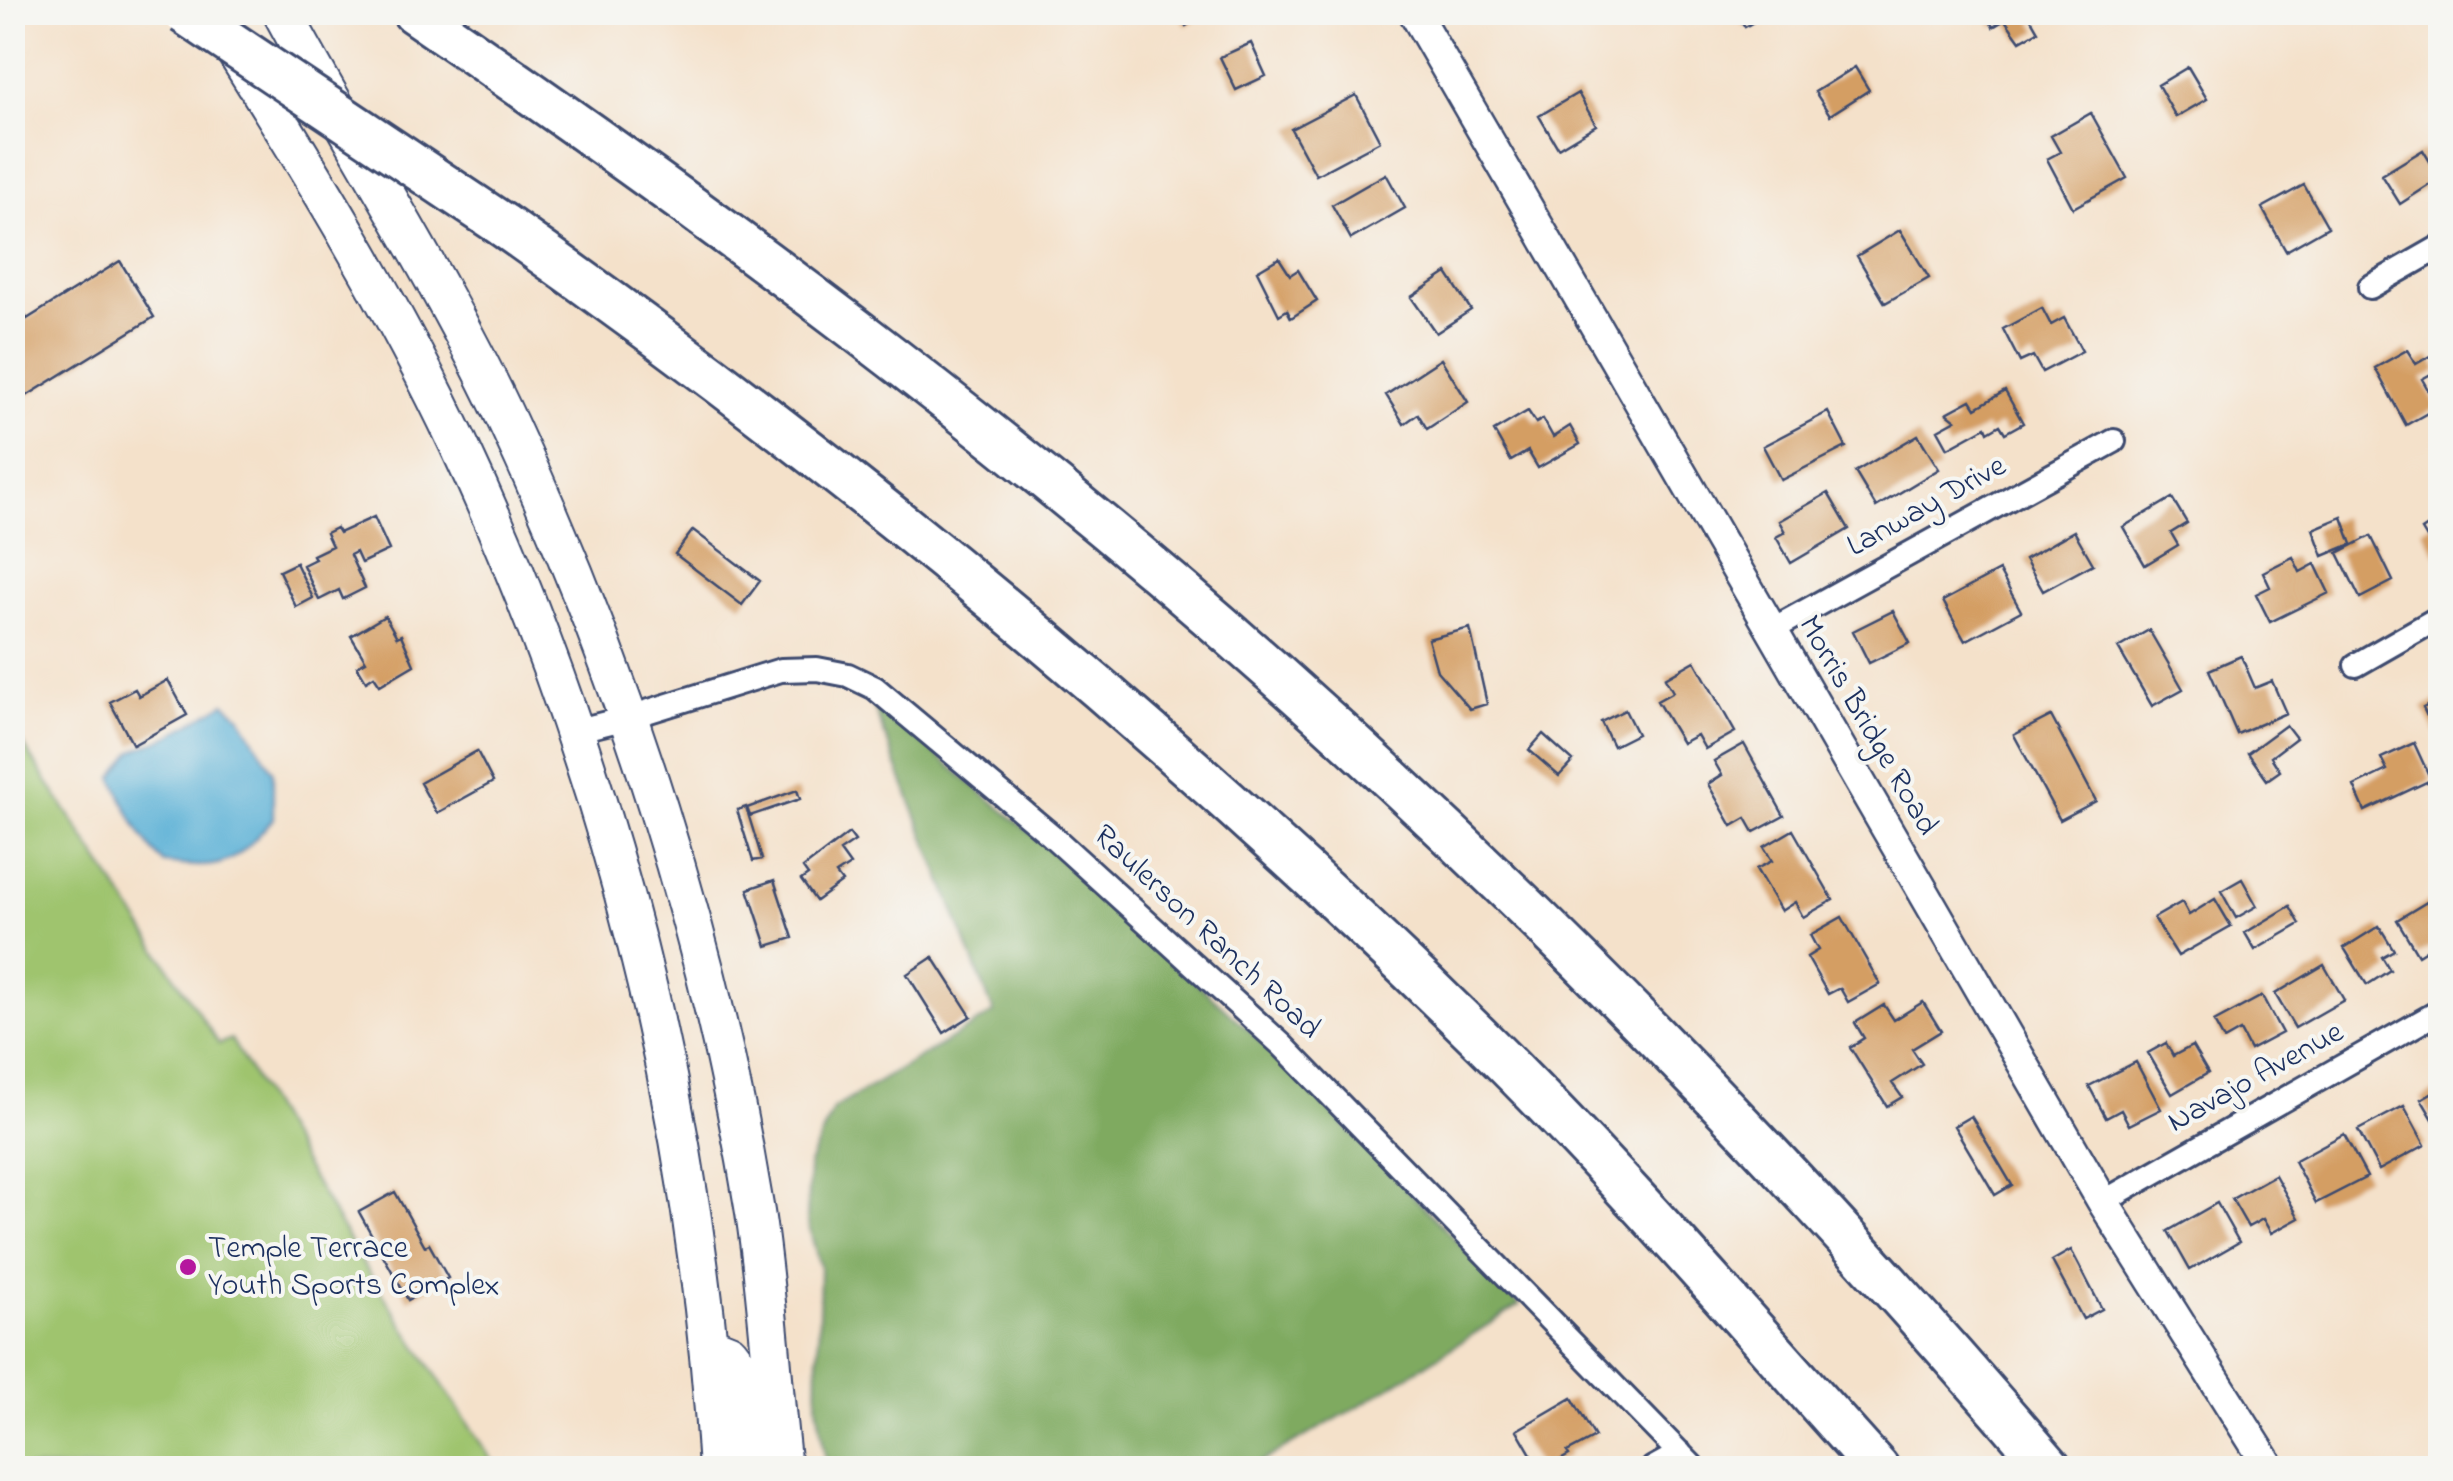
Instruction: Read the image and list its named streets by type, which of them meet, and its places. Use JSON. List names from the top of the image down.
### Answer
{
  "streets": {
    "street": [
      "Lanway Drive",
      "Morris Bridge Road",
      "Raulerson Ranch Road",
      "Navajo Avenue"
    ]
  },
  "crossings": [
    ["Lanway Drive", "Morris Bridge Road"],
    ["Morris Bridge Road", "Navajo Avenue"]
  ],
  "places": ["Temple Terrace Youth Sports Complex"]
}
